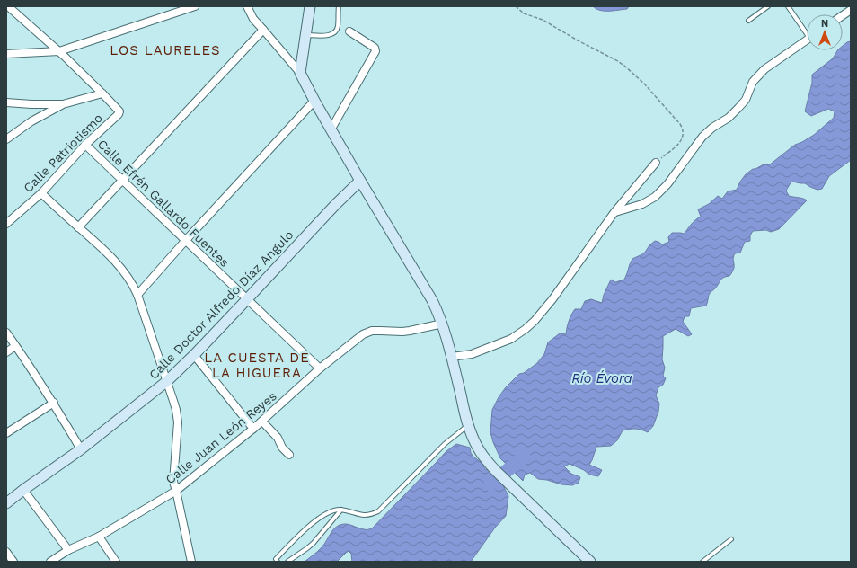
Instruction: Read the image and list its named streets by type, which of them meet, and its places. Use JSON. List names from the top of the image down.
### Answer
{
  "streets": {
    "street": [
      "Calle Patriotismo",
      "Calle Efrén Gallardo Fuentes",
      "Calle Doctor Alfredo Díaz Angulo",
      "Calle Juan León Reyes"
    ]
  },
  "crossings": [
    ["Calle Patriotismo", "Calle Efrén Gallardo Fuentes"],
    ["Calle Efrén Gallardo Fuentes", "Calle Doctor Alfredo Díaz Angulo"],
    ["Calle Efrén Gallardo Fuentes", "Calle Juan León Reyes"]
  ],
  "districts": ["LOS LAURELES", "LA CUESTA DE LA HIGUERA"],
  "water": ["Río Évora"],
  "north": "top"
}
